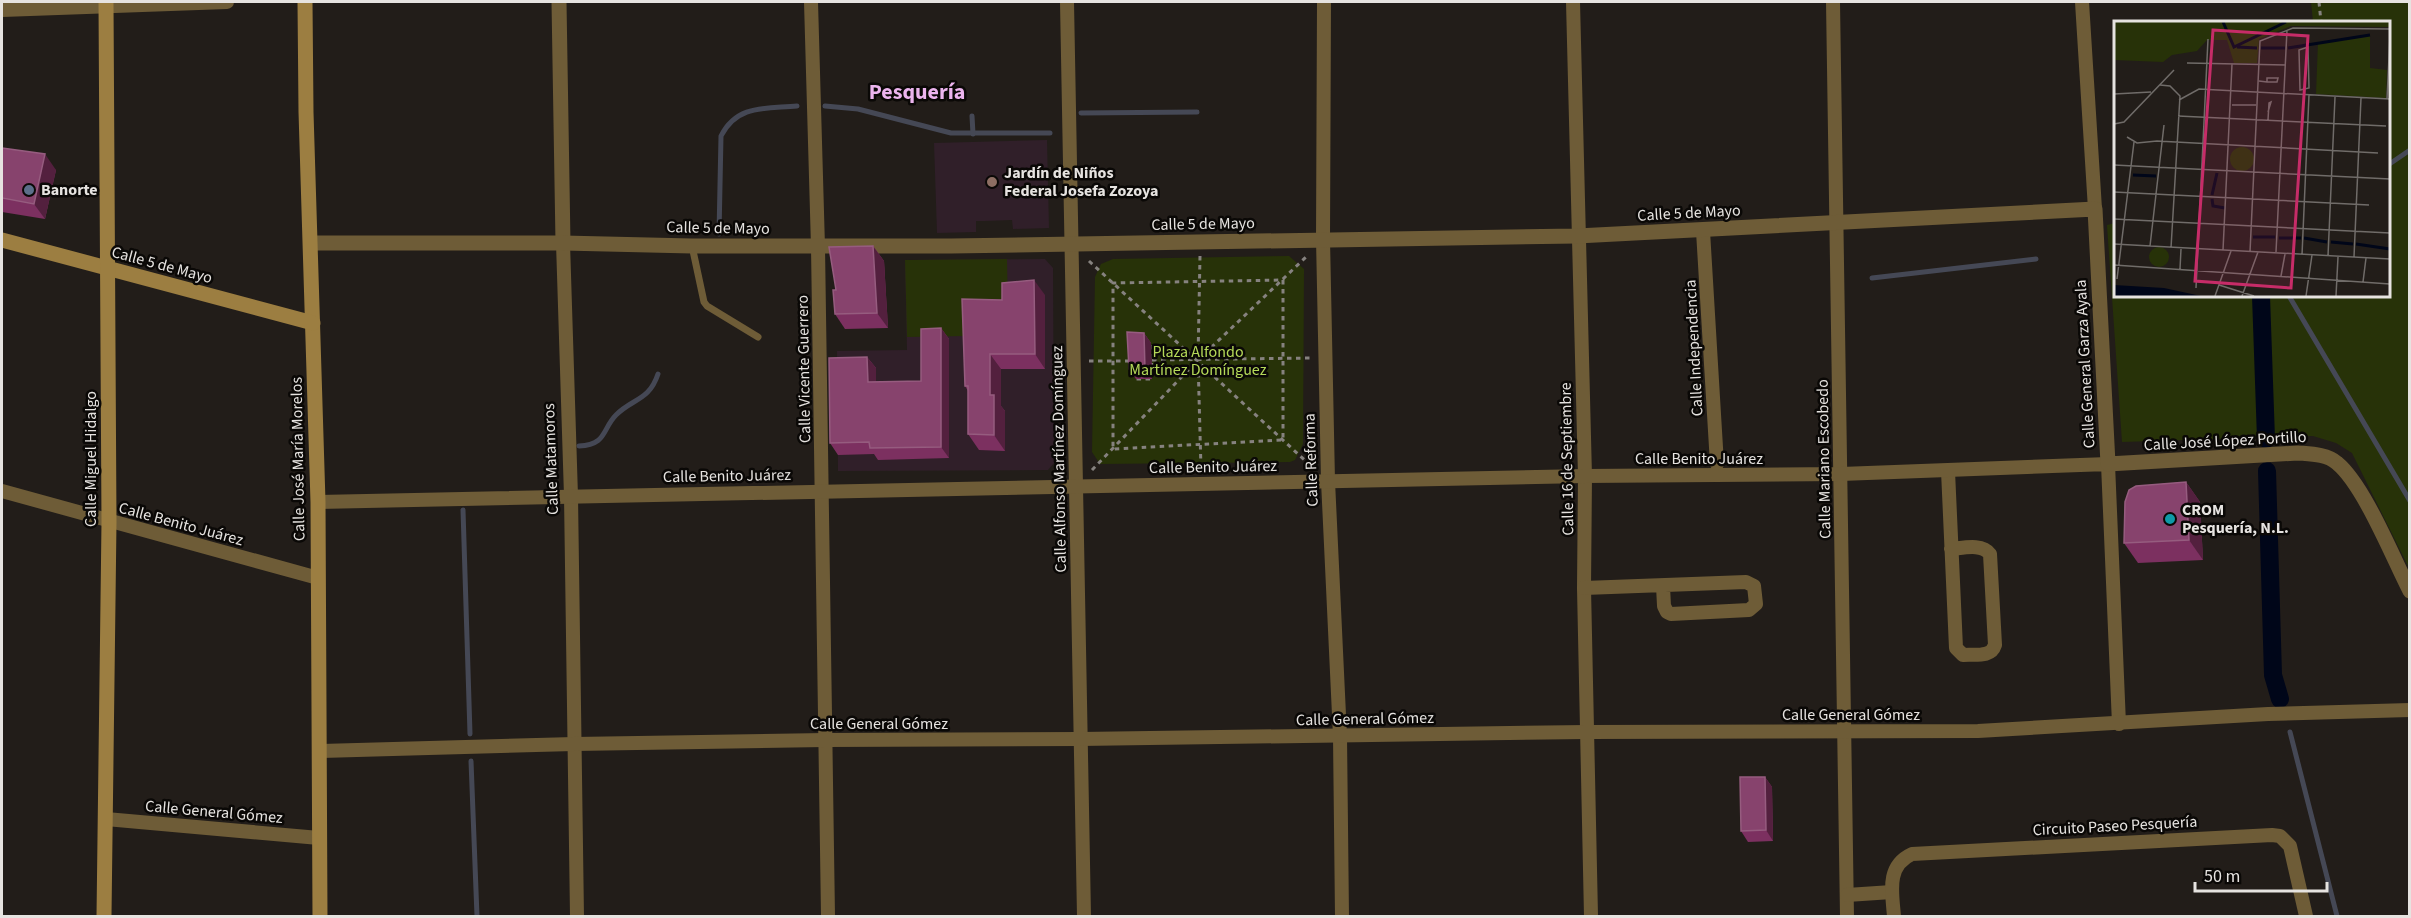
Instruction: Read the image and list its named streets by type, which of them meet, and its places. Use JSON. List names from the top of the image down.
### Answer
{
  "streets": {
    "main road": ["Calle 5 de Mayo", "Calle Miguel Hidalgo", "Calle José María Morelos"],
    "street": [
      "Calle Independencia",
      "Calle General Garza Ayala",
      "Calle Vicente Guerrero",
      "Calle José López Portillo",
      "Calle Matamoros",
      "Calle Alfonso Martínez Domínguez",
      "Calle 16 de Septiembre",
      "Calle Benito Juárez",
      "Calle Mariano Escobedo",
      "Calle Reforma",
      "Calle General Gómez",
      "Circuito Paseo Pesquería"
    ]
  },
  "crossings": [
    ["Calle 5 de Mayo", "Calle Independencia"],
    ["Calle 5 de Mayo", "Calle General Garza Ayala"],
    ["Calle 5 de Mayo", "Calle Vicente Guerrero"],
    ["Calle 5 de Mayo", "Calle Miguel Hidalgo"],
    ["Calle 5 de Mayo", "Calle José María Morelos"],
    ["Calle 5 de Mayo", "Calle Matamoros"],
    ["Calle 5 de Mayo", "Calle Alfonso Martínez Domínguez"],
    ["Calle 5 de Mayo", "Calle 16 de Septiembre"],
    ["Calle 5 de Mayo", "Calle Mariano Escobedo"],
    ["Calle 5 de Mayo", "Calle Reforma"],
    ["Calle General Garza Ayala", "Calle José López Portillo"],
    ["Calle General Garza Ayala", "Calle Benito Juárez"],
    ["Calle General Garza Ayala", "Calle General Gómez"],
    ["Calle Vicente Guerrero", "Calle Benito Juárez"],
    ["Calle Vicente Guerrero", "Calle General Gómez"],
    ["Calle José López Portillo", "Calle Benito Juárez"],
    ["Calle Miguel Hidalgo", "Calle Benito Juárez"],
    ["Calle Miguel Hidalgo", "Calle General Gómez"],
    ["Calle José María Morelos", "Calle Benito Juárez"],
    ["Calle José María Morelos", "Calle General Gómez"],
    ["Calle Matamoros", "Calle Benito Juárez"],
    ["Calle Matamoros", "Calle General Gómez"],
    ["Calle Alfonso Martínez Domínguez", "Calle Benito Juárez"],
    ["Calle Alfonso Martínez Domínguez", "Calle General Gómez"],
    ["Calle 16 de Septiembre", "Calle Benito Juárez"],
    ["Calle 16 de Septiembre", "Calle General Gómez"],
    ["Calle Benito Juárez", "Calle Mariano Escobedo"],
    ["Calle Benito Juárez", "Calle Reforma"],
    ["Calle Mariano Escobedo", "Calle General Gómez"],
    ["Calle Reforma", "Calle General Gómez"]
  ],
  "districts": ["Pesquería"],
  "parks": ["Plaza Alfondo Martínez Domínguez"],
  "places": ["Jardín de Niños Federal Josefa Zozoya", "Banorte", "CROM Pesquería, N.L."],
  "scale_bar": "50 m"
}
